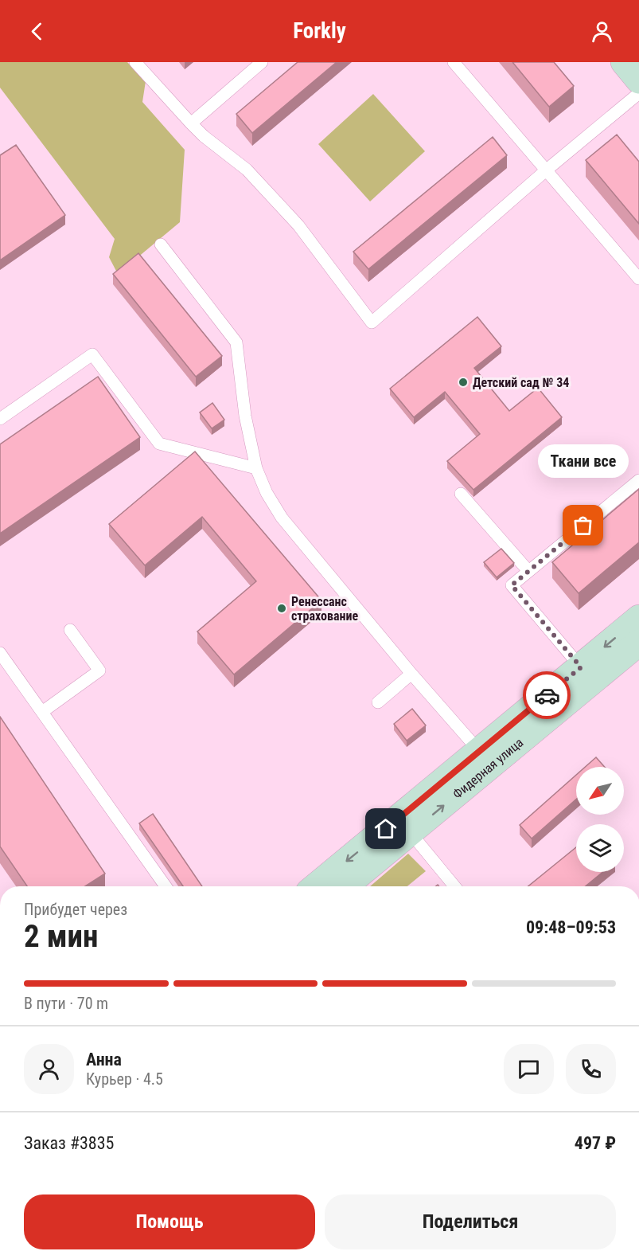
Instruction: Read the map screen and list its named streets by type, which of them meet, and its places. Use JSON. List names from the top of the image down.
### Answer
{
  "streets": {
    "street": ["Фидерная улица"]
  },
  "places": ["Детский сад № 34", "Ткани все", "Ренессанс страхование"],
  "north": "bottom left",
  "page": {
    "header": "Forkly",
    "bubble": "Ткани все",
    "heading": ["2 мин", "Прибудет через", "09:48–09:53"],
    "panel": [
      "Анна",
      "Курьер · 4.5",
      "Заказ #3835",
      "497 ₽"
    ],
    "bar": "В пути · 70 m",
    "buttons": ["Помощь", "Поделиться"]
  }
}
